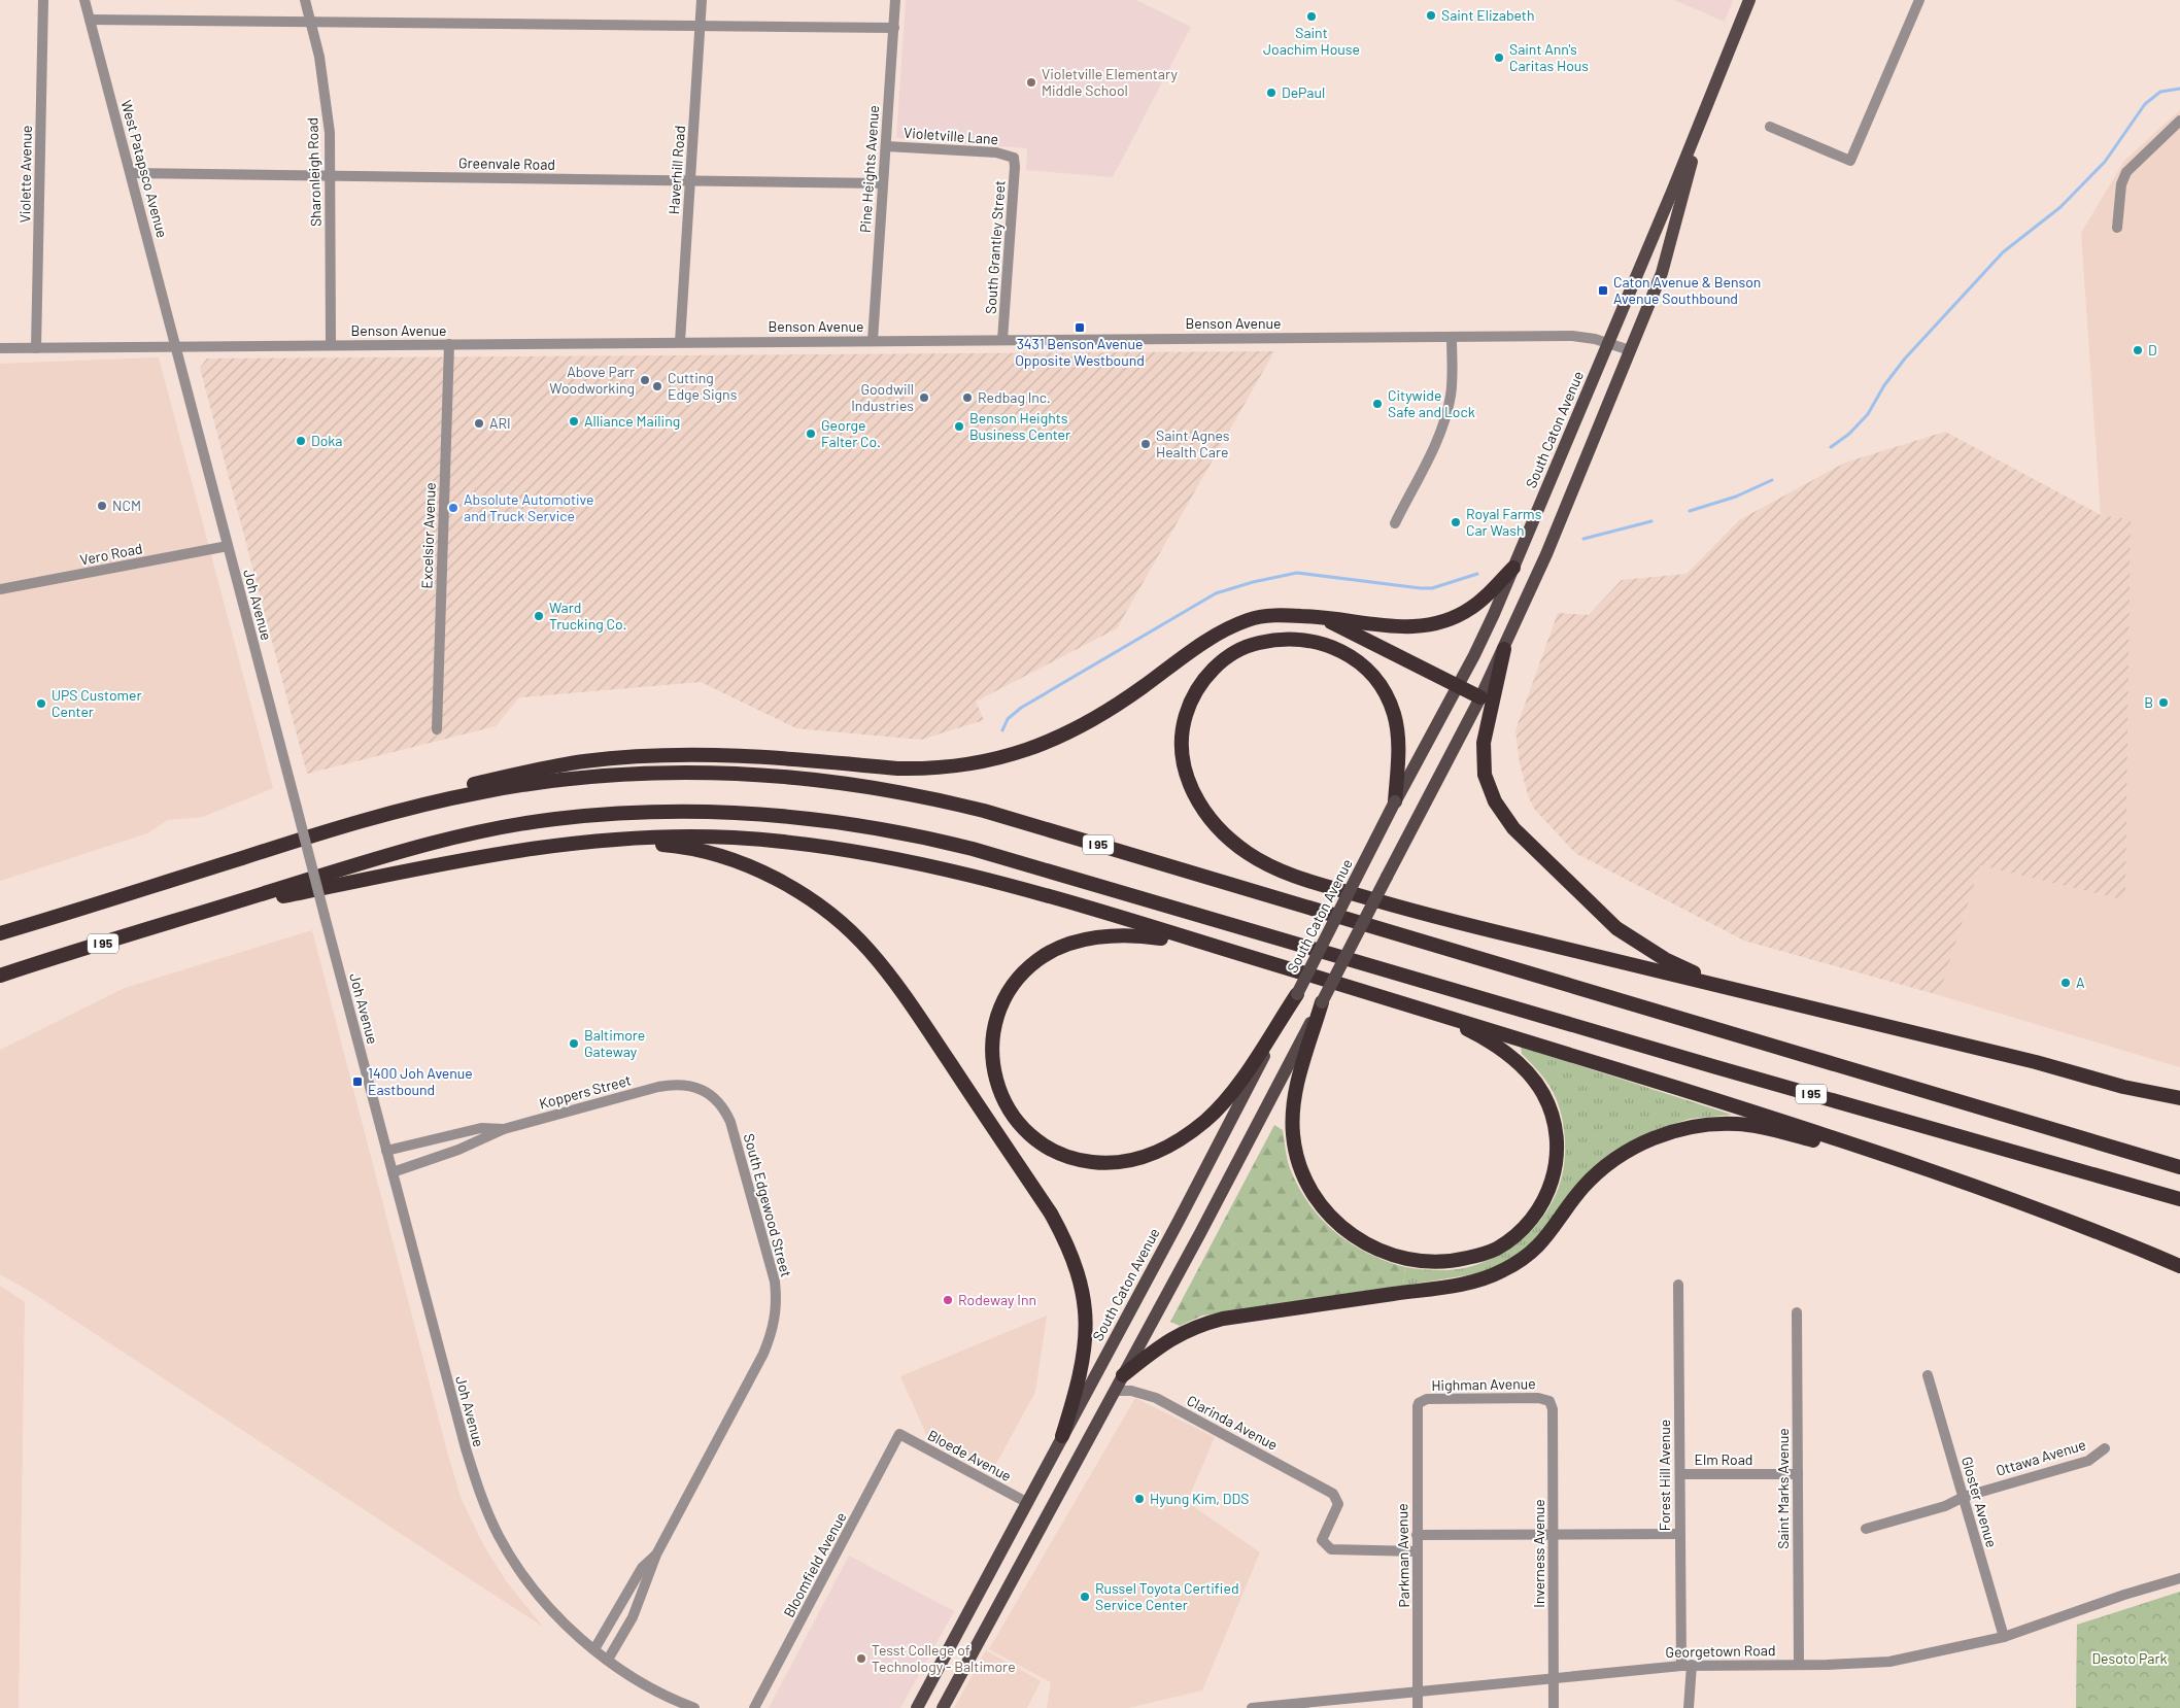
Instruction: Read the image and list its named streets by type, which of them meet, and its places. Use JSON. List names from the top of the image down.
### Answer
{
  "streets": {
    "highway": ["I 95"],
    "main road": ["South Caton Avenue"],
    "street": [
      "Violetville Lane",
      "Greenvale Road",
      "West Patapsco Avenue",
      "Pine Heights Avenue",
      "Haverhill Road",
      "Sharonleigh Road",
      "Violette Avenue",
      "South Grantley Street",
      "Benson Avenue",
      "Excelsior Avenue",
      "Vero Road",
      "Joh Avenue",
      "Koppers Street",
      "South Edgewood Street",
      "Highman Avenue",
      "Clarinda Avenue",
      "Bloede Avenue",
      "Ottawa Avenue",
      "Elm Road",
      "Forest Hill Avenue",
      "Saint Marks Avenue",
      "Gloster Avenue",
      "Inverness Avenue",
      "Parkman Avenue",
      "Bloomfield Avenue",
      "Georgetown Road"
    ]
  },
  "crossings": [
    ["Violetville Lane", "Pine Heights Avenue"],
    ["Violetville Lane", "South Grantley Street"],
    ["Greenvale Road", "West Patapsco Avenue"],
    ["Greenvale Road", "Pine Heights Avenue"],
    ["Greenvale Road", "Haverhill Road"],
    ["Greenvale Road", "Sharonleigh Road"],
    ["West Patapsco Avenue", "Benson Avenue"],
    ["West Patapsco Avenue", "Joh Avenue"],
    ["Pine Heights Avenue", "Benson Avenue"],
    ["Haverhill Road", "Benson Avenue"],
    ["Sharonleigh Road", "Benson Avenue"],
    ["Violette Avenue", "Benson Avenue"],
    ["South Grantley Street", "Benson Avenue"],
    ["Benson Avenue", "South Caton Avenue"],
    ["Benson Avenue", "Excelsior Avenue"],
    ["Benson Avenue", "Joh Avenue"],
    ["South Caton Avenue", "Clarinda Avenue"],
    ["South Caton Avenue", "Bloede Avenue"],
    ["Vero Road", "Joh Avenue"],
    ["Joh Avenue", "Koppers Street"],
    ["Joh Avenue", "South Edgewood Street"],
    ["Koppers Street", "South Edgewood Street"],
    ["Highman Avenue", "Inverness Avenue"],
    ["Highman Avenue", "Parkman Avenue"],
    ["Clarinda Avenue", "Parkman Avenue"],
    ["Bloede Avenue", "Bloomfield Avenue"],
    ["Ottawa Avenue", "Gloster Avenue"],
    ["Elm Road", "Forest Hill Avenue"],
    ["Elm Road", "Saint Marks Avenue"],
    ["Forest Hill Avenue", "Georgetown Road"],
    ["Saint Marks Avenue", "Georgetown Road"],
    ["Gloster Avenue", "Georgetown Road"],
    ["Inverness Avenue", "Georgetown Road"],
    ["Parkman Avenue", "Georgetown Road"]
  ],
  "parks": ["Desoto Park"],
  "places": {
    "other": [
      "Saint Elizabeth",
      "Saint Joachim House",
      "Saint Ann's Caritas Hous",
      "Violetville Elementary Middle School",
      "DePaul",
      "D",
      "Above Parr Woodworking",
      "Cutting Edge Signs",
      "Goodwill Industries",
      "Redbag Inc.",
      "Citywide Safe and Lock",
      "Alliance Mailing",
      "ARI",
      "Benson Heights Business Center",
      "George Falter Co.",
      "Doka",
      "Saint Agnes Health Care",
      "NCM",
      "Absolute Automotive and Truck Service",
      "Royal Farms Car Wash",
      "Ward Trucking Co.",
      "B",
      "UPS Customer Center",
      "A",
      "Baltimore Gateway",
      "Rodeway Inn",
      "Hyung Kim, DDS",
      "Russel Toyota Certified Service Center",
      "Tesst College of Technology - Baltimore"
    ],
    "transit": ["Caton Avenue & Benson Avenue Southbound", "3431 Benson Avenue Opposite Westbound", "1400 Joh Avenue Eastbound"]
  }
}
